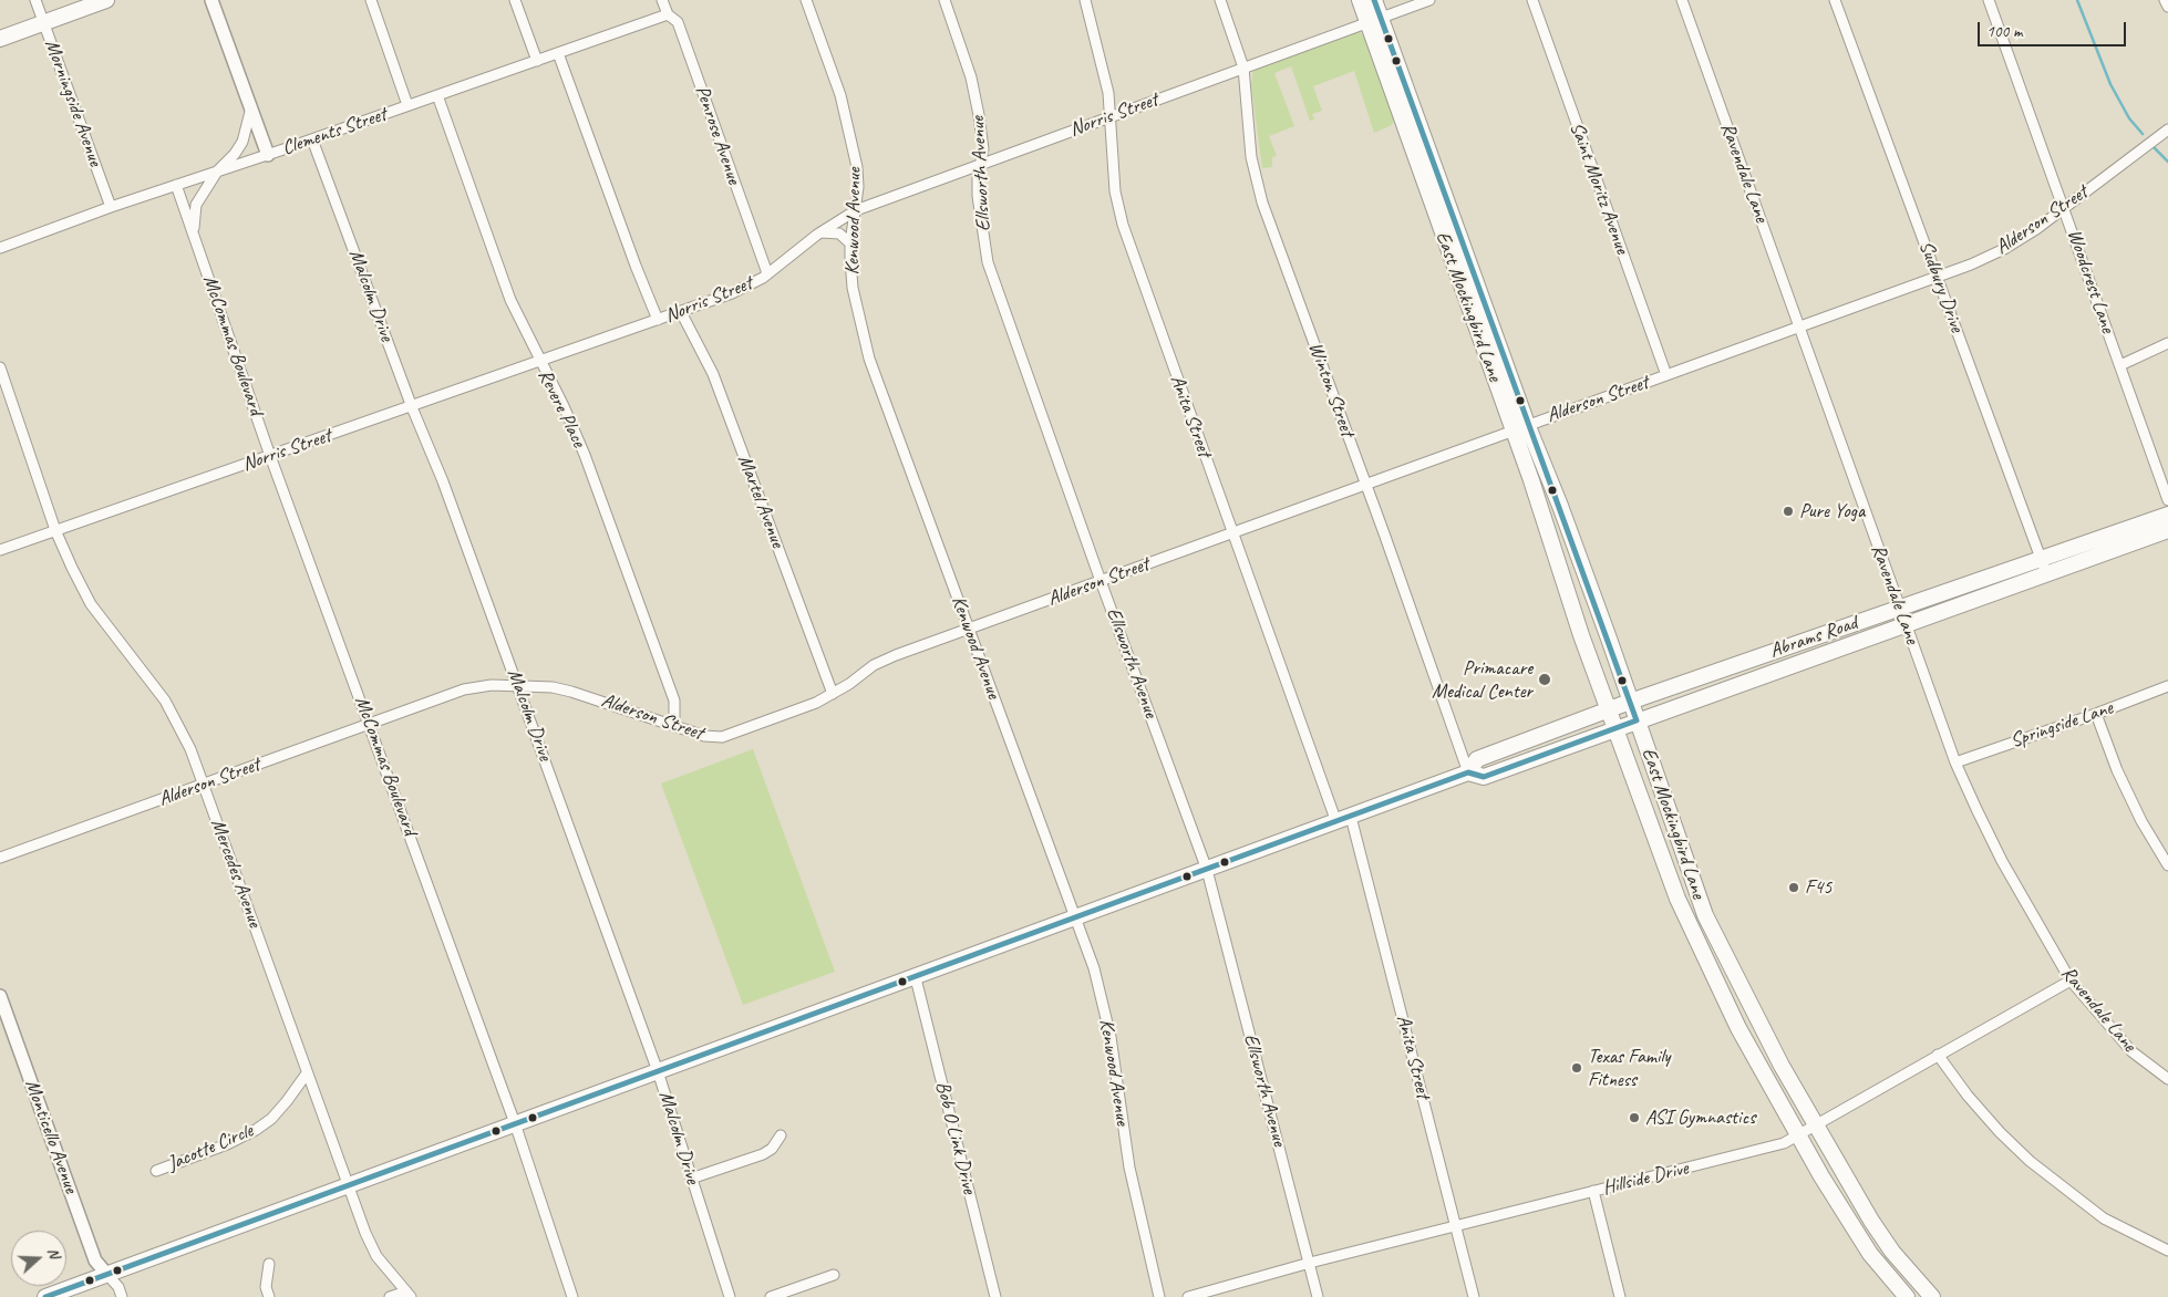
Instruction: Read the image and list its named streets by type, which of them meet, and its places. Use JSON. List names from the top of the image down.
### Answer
{
  "streets": {
    "main road": ["East Mockingbird Lane", "Abrams Road"],
    "street": [
      "Morningside Avenue",
      "Norris Street",
      "Clements Street",
      "Penrose Avenue",
      "Ravendale Lane",
      "Ellsworth Avenue",
      "Saint Moritz Avenue",
      "Alderson Street",
      "Kenwood Avenue",
      "Woodcrest Lane",
      "Sudbury Drive",
      "Malcolm Drive",
      "McCommas Boulevard",
      "Winton Street",
      "Revere Place",
      "Anita Street",
      "Martel Avenue",
      "Springside Lane",
      "Mercedes Avenue",
      "Monticello Avenue",
      "Bob O Link Drive",
      "Jacotte Circle",
      "Hillside Drive"
    ]
  },
  "crossings": [
    ["Morningside Avenue", "Clements Street"],
    ["Norris Street", "Penrose Avenue"],
    ["Norris Street", "Ellsworth Avenue"],
    ["Norris Street", "Kenwood Avenue"],
    ["Norris Street", "Malcolm Drive"],
    ["Norris Street", "East Mockingbird Lane"],
    ["Norris Street", "McCommas Boulevard"],
    ["Norris Street", "Winton Street"],
    ["Norris Street", "Revere Place"],
    ["Norris Street", "Anita Street"],
    ["Norris Street", "Martel Avenue"],
    ["Norris Street", "Mercedes Avenue"],
    ["Clements Street", "Penrose Avenue"],
    ["Clements Street", "Malcolm Drive"],
    ["Clements Street", "McCommas Boulevard"],
    ["Clements Street", "Revere Place"],
    ["Ravendale Lane", "Alderson Street"],
    ["Ravendale Lane", "Abrams Road"],
    ["Ravendale Lane", "Springside Lane"],
    ["Ravendale Lane", "Hillside Drive"],
    ["Ellsworth Avenue", "Alderson Street"],
    ["Ellsworth Avenue", "Abrams Road"],
    ["Ellsworth Avenue", "Hillside Drive"],
    ["Saint Moritz Avenue", "Alderson Street"],
    ["Alderson Street", "Kenwood Avenue"],
    ["Alderson Street", "Woodcrest Lane"],
    ["Alderson Street", "Sudbury Drive"],
    ["Alderson Street", "Malcolm Drive"],
    ["Alderson Street", "East Mockingbird Lane"],
    ["Alderson Street", "McCommas Boulevard"],
    ["Alderson Street", "Winton Street"],
    ["Alderson Street", "Revere Place"],
    ["Alderson Street", "Anita Street"],
    ["Alderson Street", "Martel Avenue"],
    ["Alderson Street", "Mercedes Avenue"],
    ["Kenwood Avenue", "Abrams Road"],
    ["Sudbury Drive", "Abrams Road"],
    ["Malcolm Drive", "Abrams Road"],
    ["East Mockingbird Lane", "Abrams Road"],
    ["East Mockingbird Lane", "Hillside Drive"],
    ["McCommas Boulevard", "Abrams Road"],
    ["Winton Street", "Abrams Road"],
    ["Anita Street", "Abrams Road"],
    ["Anita Street", "Hillside Drive"],
    ["Abrams Road", "Mercedes Avenue"],
    ["Abrams Road", "Monticello Avenue"],
    ["Abrams Road", "Bob O Link Drive"],
    ["Mercedes Avenue", "Jacotte Circle"]
  ],
  "places": [
    "Pure Yoga",
    "Primacare Medical Center",
    "F45",
    "Texas Family Fitness",
    "ASI Gymnastics"
  ],
  "scale_bar": "100 m",
  "north": "right"
}
